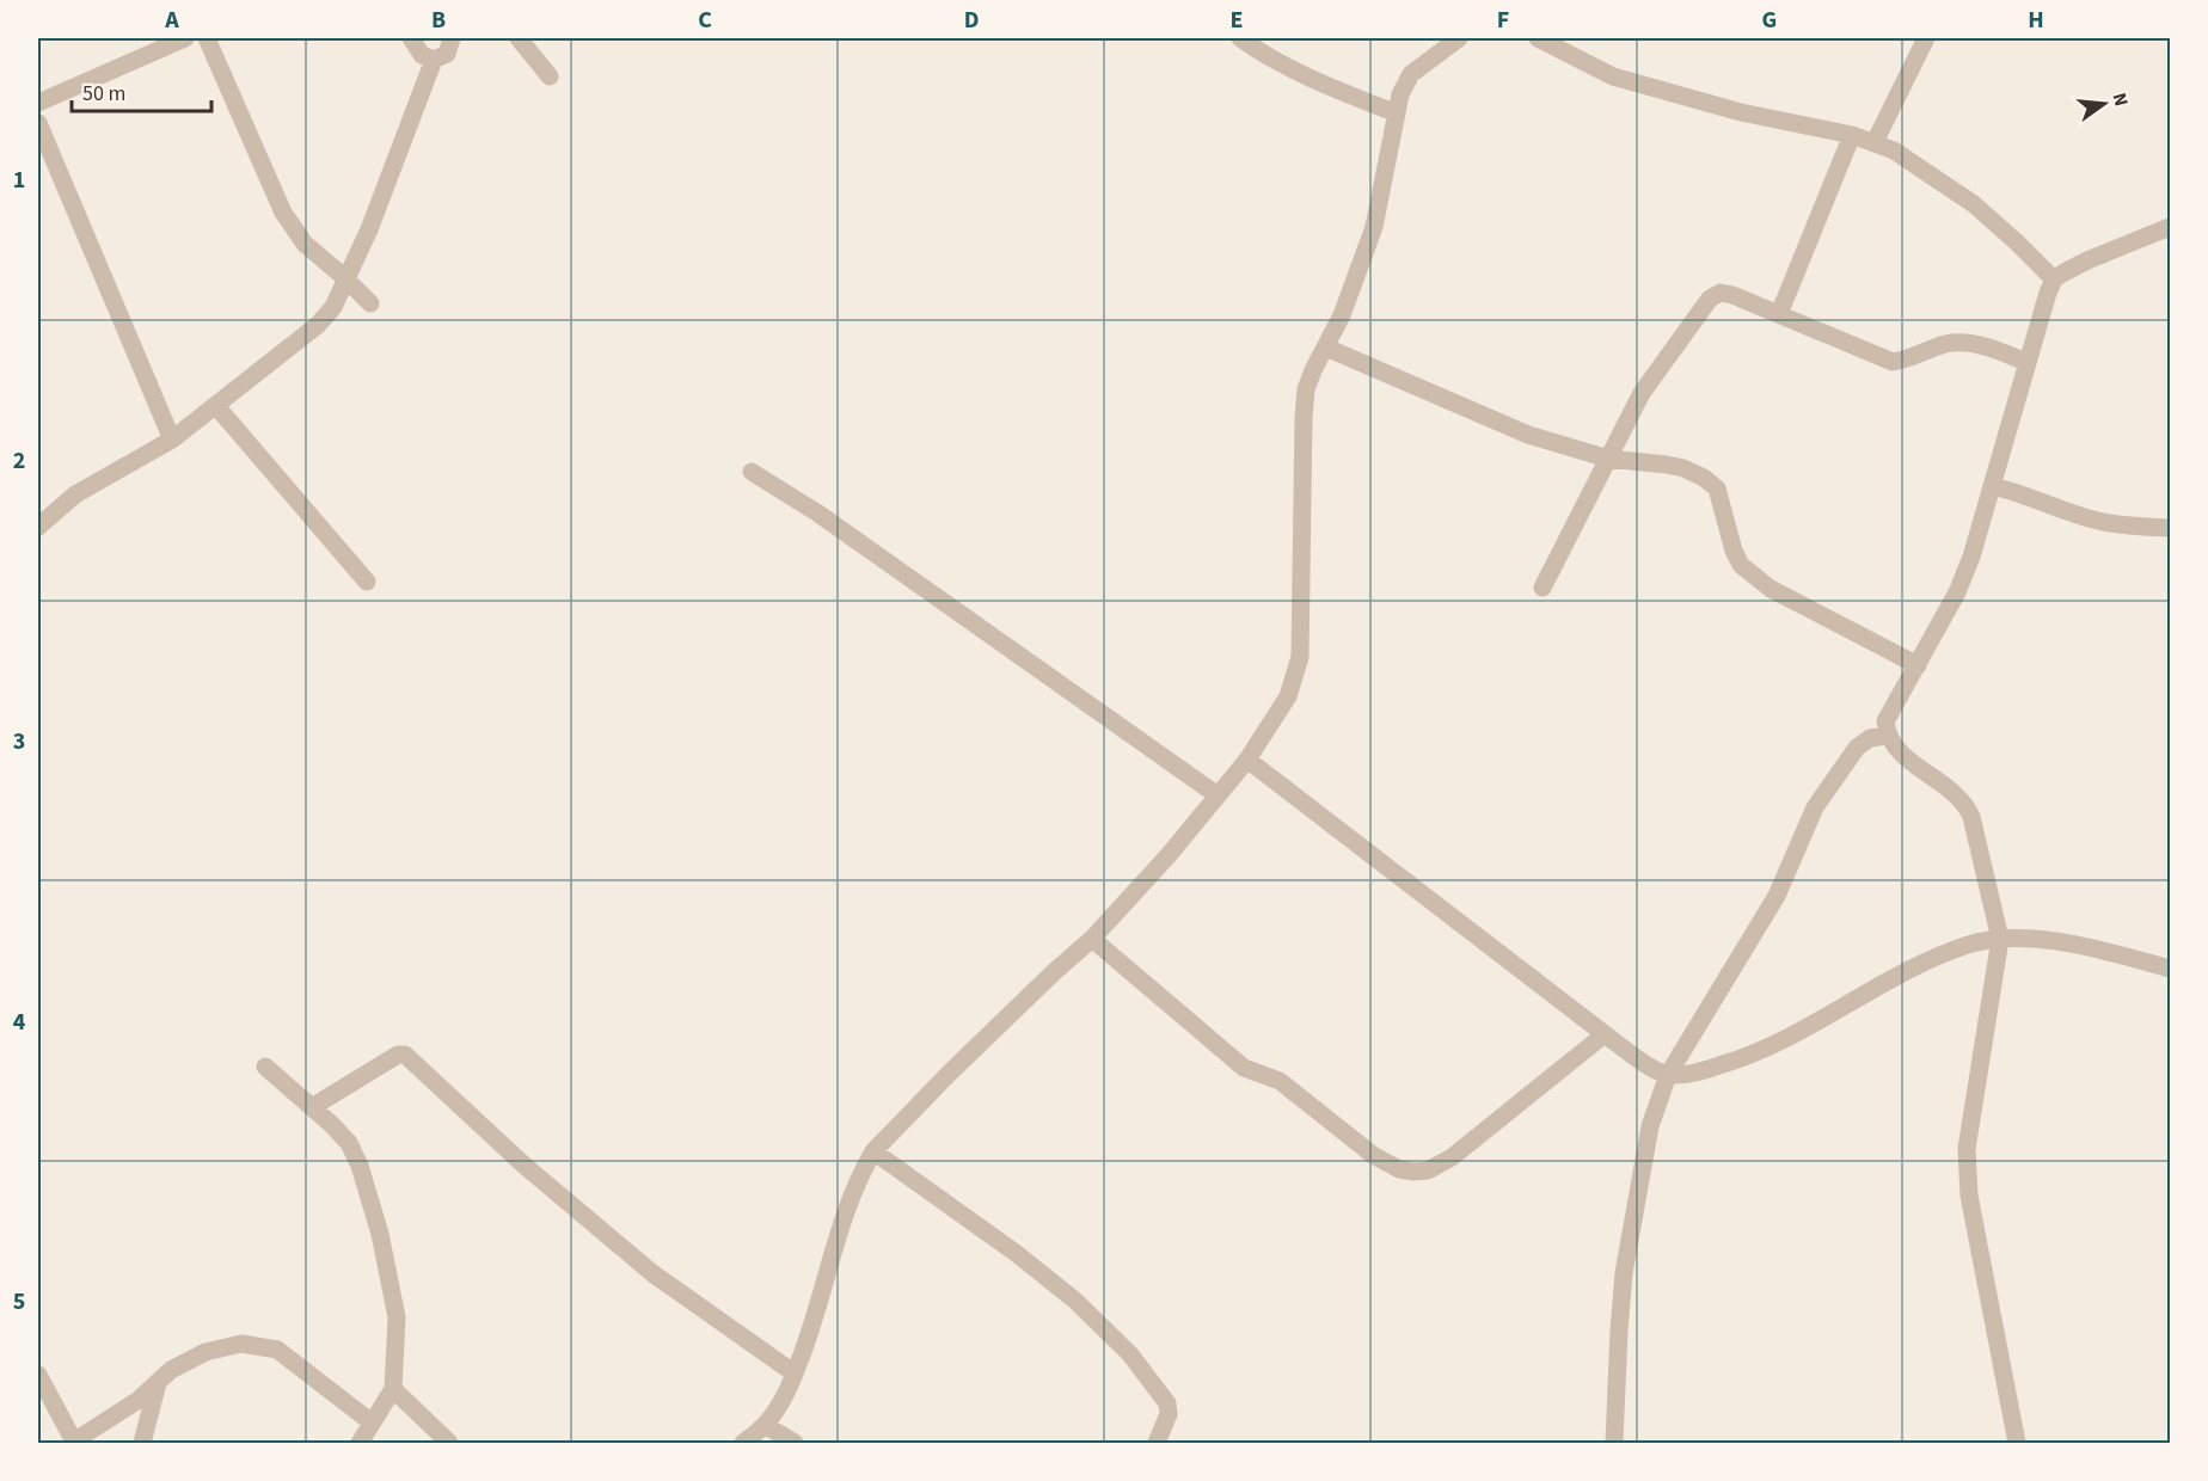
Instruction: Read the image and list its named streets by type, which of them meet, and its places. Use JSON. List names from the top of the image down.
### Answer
{
  "scale_bar": "50 m",
  "north": "right",
  "grid": {
    "columns": [
      "A",
      "B",
      "C",
      "D",
      "E",
      "F",
      "G",
      "H"
    ],
    "rows": [
      "1",
      "2",
      "3",
      "4",
      "5"
    ]
  }
}
